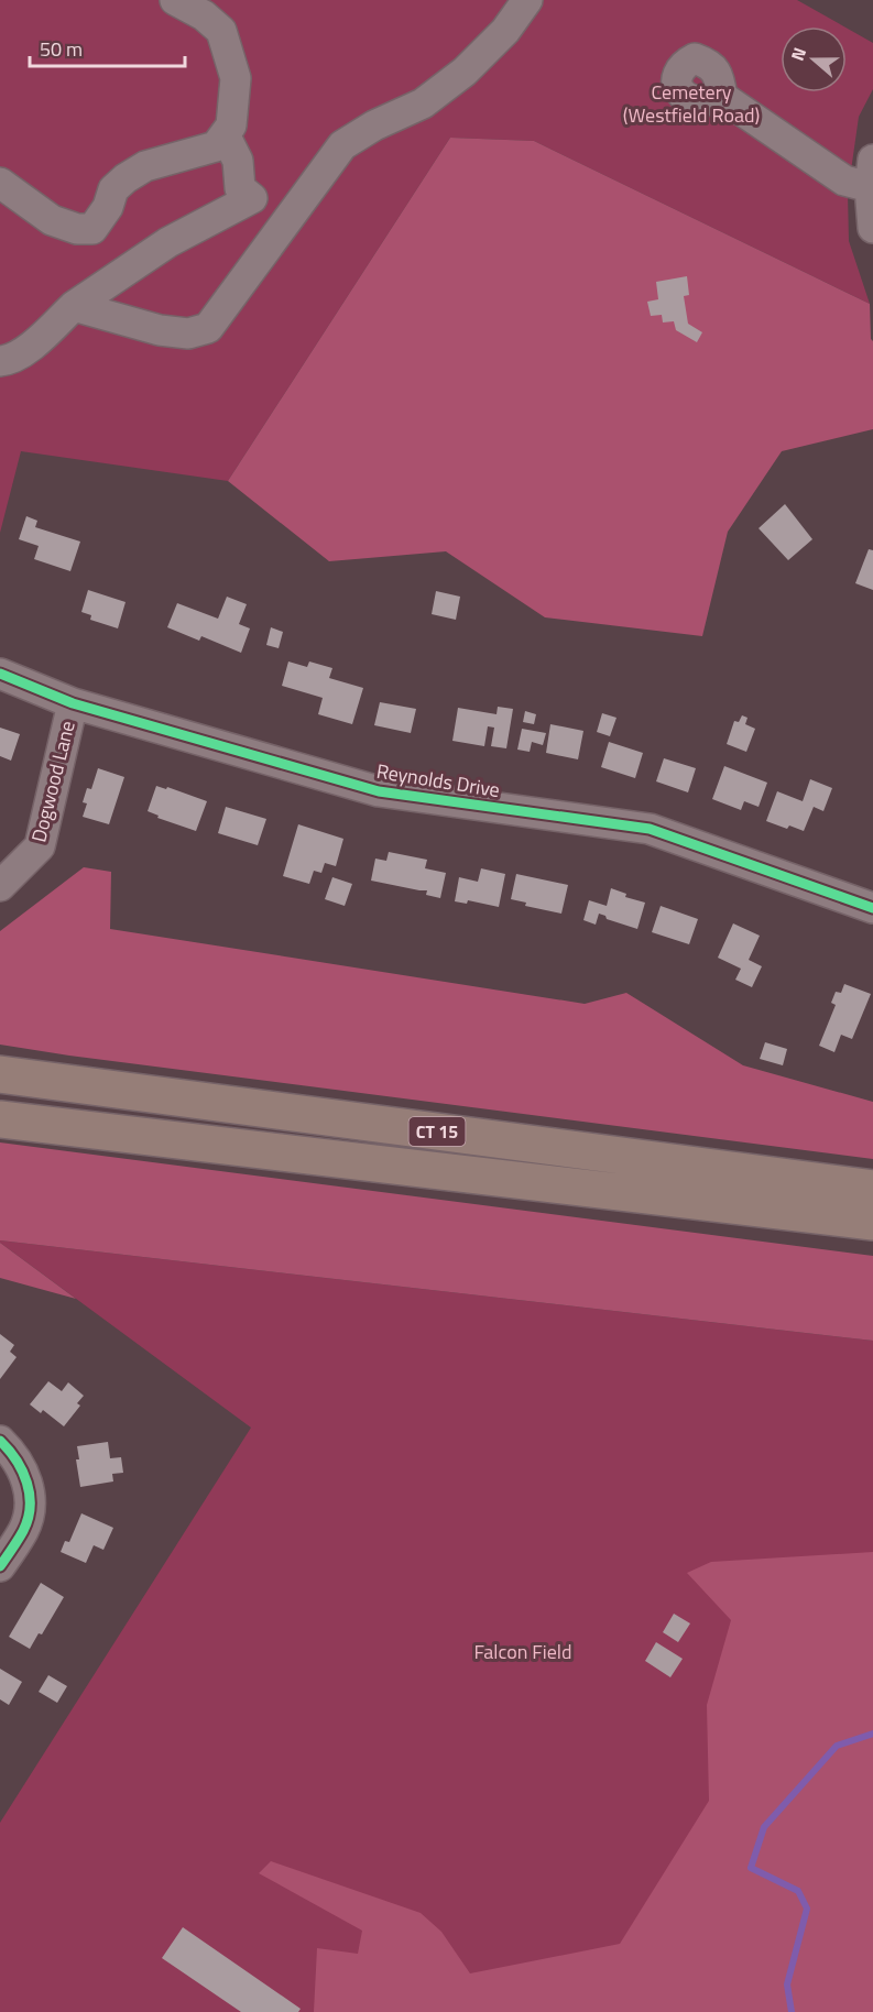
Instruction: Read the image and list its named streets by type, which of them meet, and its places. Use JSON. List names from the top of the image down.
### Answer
{
  "streets": {
    "highway": ["CT 15"],
    "street": ["Reynolds Drive", "Dogwood Lane"]
  },
  "crossings": [
    ["Reynolds Drive", "Dogwood Lane"]
  ],
  "parks": ["Cemetery (Westfield Road)", "Falcon Field"],
  "scale_bar": "50 m",
  "north": "left"
}
